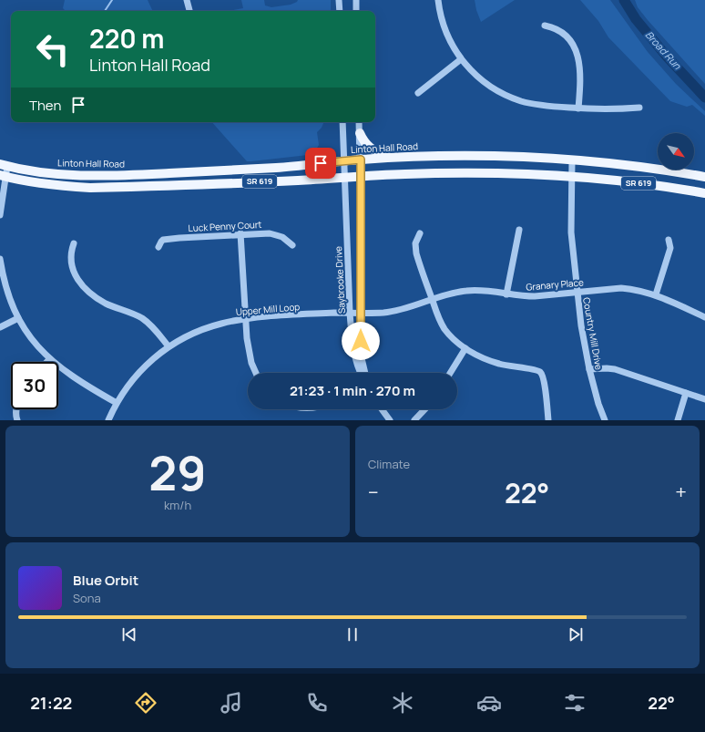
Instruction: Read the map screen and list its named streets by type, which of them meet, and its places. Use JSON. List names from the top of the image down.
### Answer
{
  "streets": {
    "main road": ["Linton Hall Road", "SR 619"],
    "street": [
      "Luck Penny Court",
      "Saybrooke Drive",
      "Granary Place",
      "Upper Mill Loop",
      "Country Mill Drive"
    ]
  },
  "crossings": [
    ["Linton Hall Road", "Saybrooke Drive"],
    ["Linton Hall Road", "Country Mill Drive"],
    ["SR 619", "Saybrooke Drive"],
    ["SR 619", "Country Mill Drive"],
    ["Saybrooke Drive", "Granary Place"],
    ["Saybrooke Drive", "Upper Mill Loop"],
    ["Granary Place", "Upper Mill Loop"],
    ["Granary Place", "Country Mill Drive"]
  ],
  "water": ["Broad Run"],
  "north": "bottom right",
  "page": {
    "turn": ["220 m", "Linton Hall Road"],
    "then": "Then",
    "limit": "30",
    "trip": "21:23 · 1 min · 270 m",
    "tile": [
      ["29", "km/h"],
      "Climate"
    ],
    "heat": ["−", "22°", "+"],
    "song": ["Blue Orbit", "Sona"],
    "tabs": ["21:22", "22°"]
  }
}
